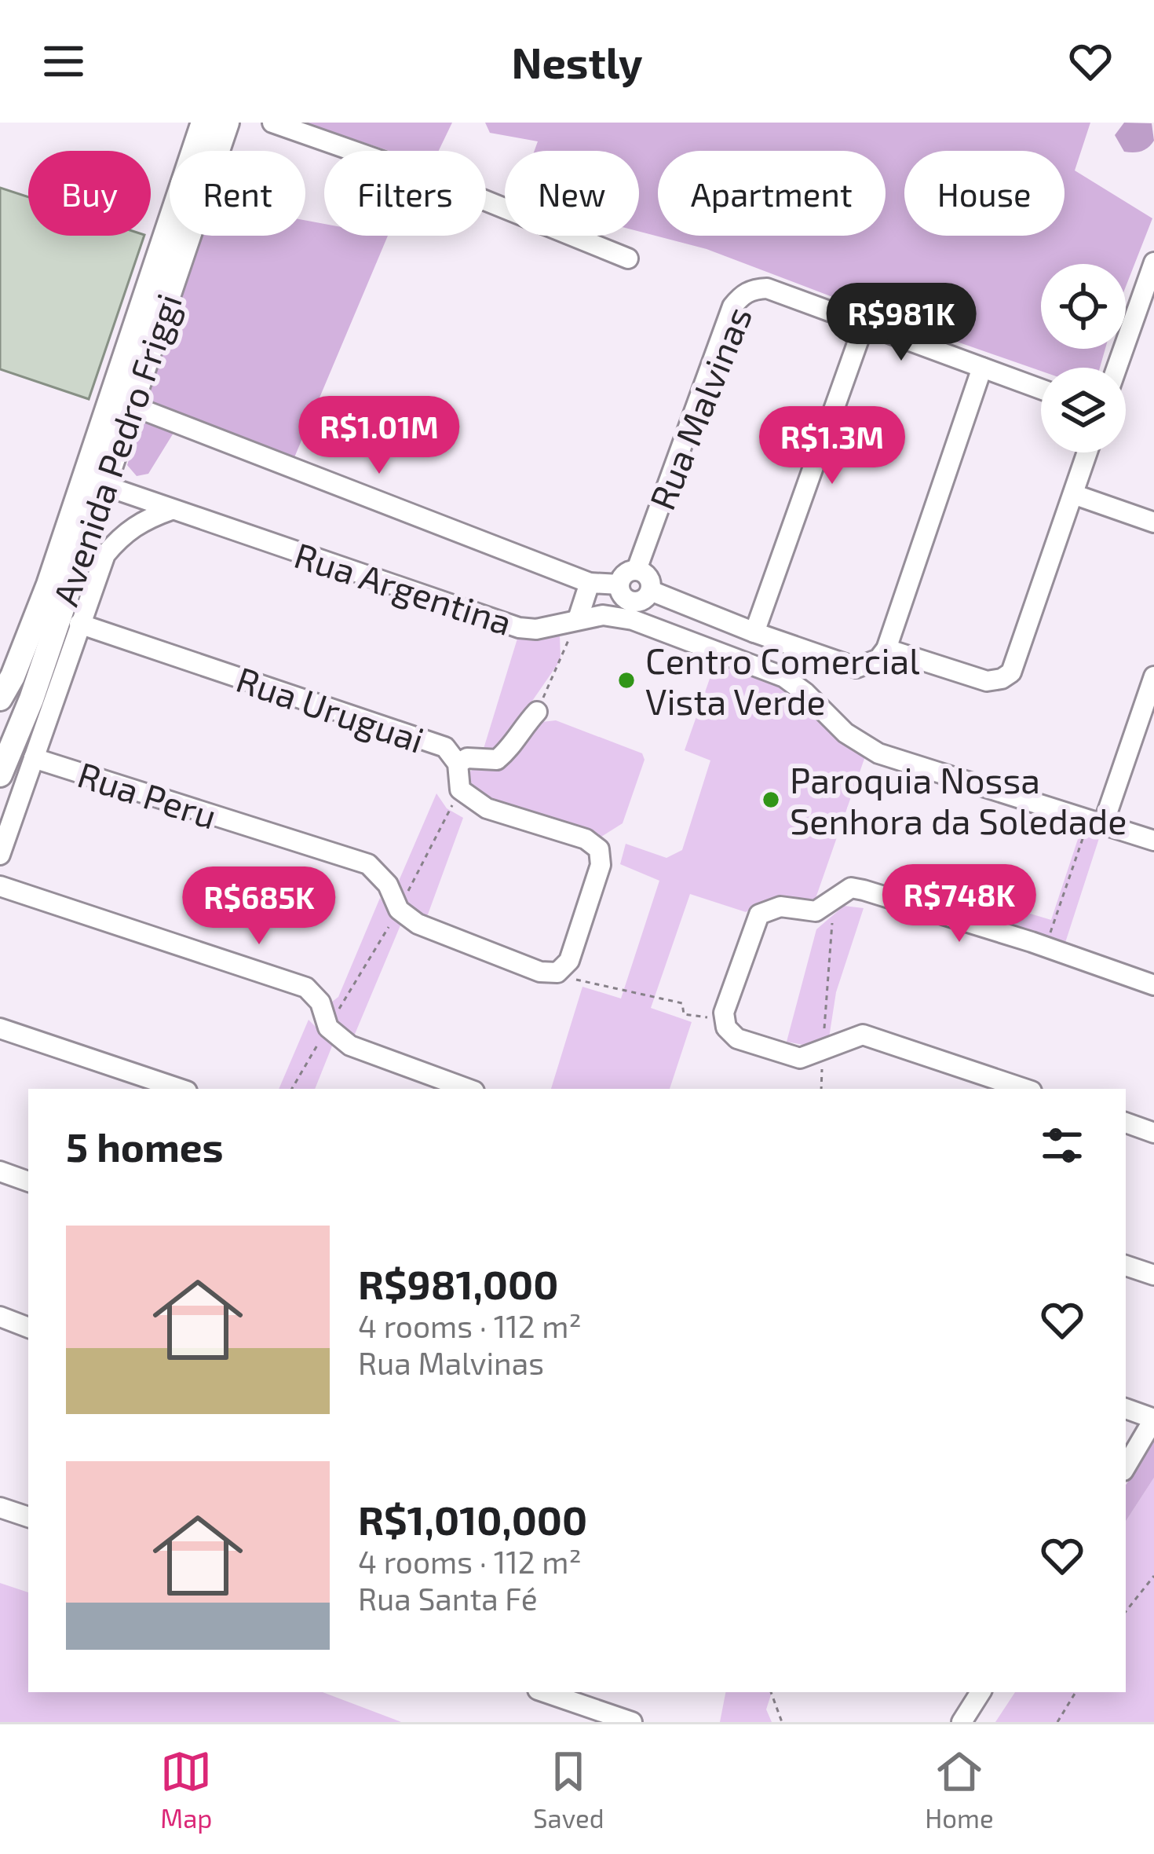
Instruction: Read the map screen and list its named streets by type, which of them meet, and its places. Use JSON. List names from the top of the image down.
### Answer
{
  "streets": {
    "main road": ["Avenida Pedro Friggi"],
    "street": [
      "Rua Malvinas",
      "Rua Argentina",
      "Rua Uruguai",
      "Rua Peru"
    ]
  },
  "crossings": [
    ["Avenida Pedro Friggi", "Rua Argentina"],
    ["Rua Uruguai", "Rua Peru"]
  ],
  "places": ["Centro Comercial Vista Verde", "Paroquia Nossa Senhora da Soledade"],
  "page": {
    "header": "Nestly",
    "chip": [
      "Buy",
      "Rent",
      "Filters",
      "New",
      "Apartment",
      "House"
    ],
    "price": [
      "R$981K",
      "R$1.01M",
      "R$1.3M",
      "R$748K",
      "R$685K"
    ],
    "heading": "5 homes",
    "list": [
      {
        "name": "R$981,000",
        "note": "4 rooms · 112 m² · Rua Malvinas"
      },
      {
        "name": "R$1,010,000",
        "note": "4 rooms · 112 m² · Rua Santa Fé"
      }
    ],
    "tabs": ["Map", "Saved", "Home"]
  }
}
